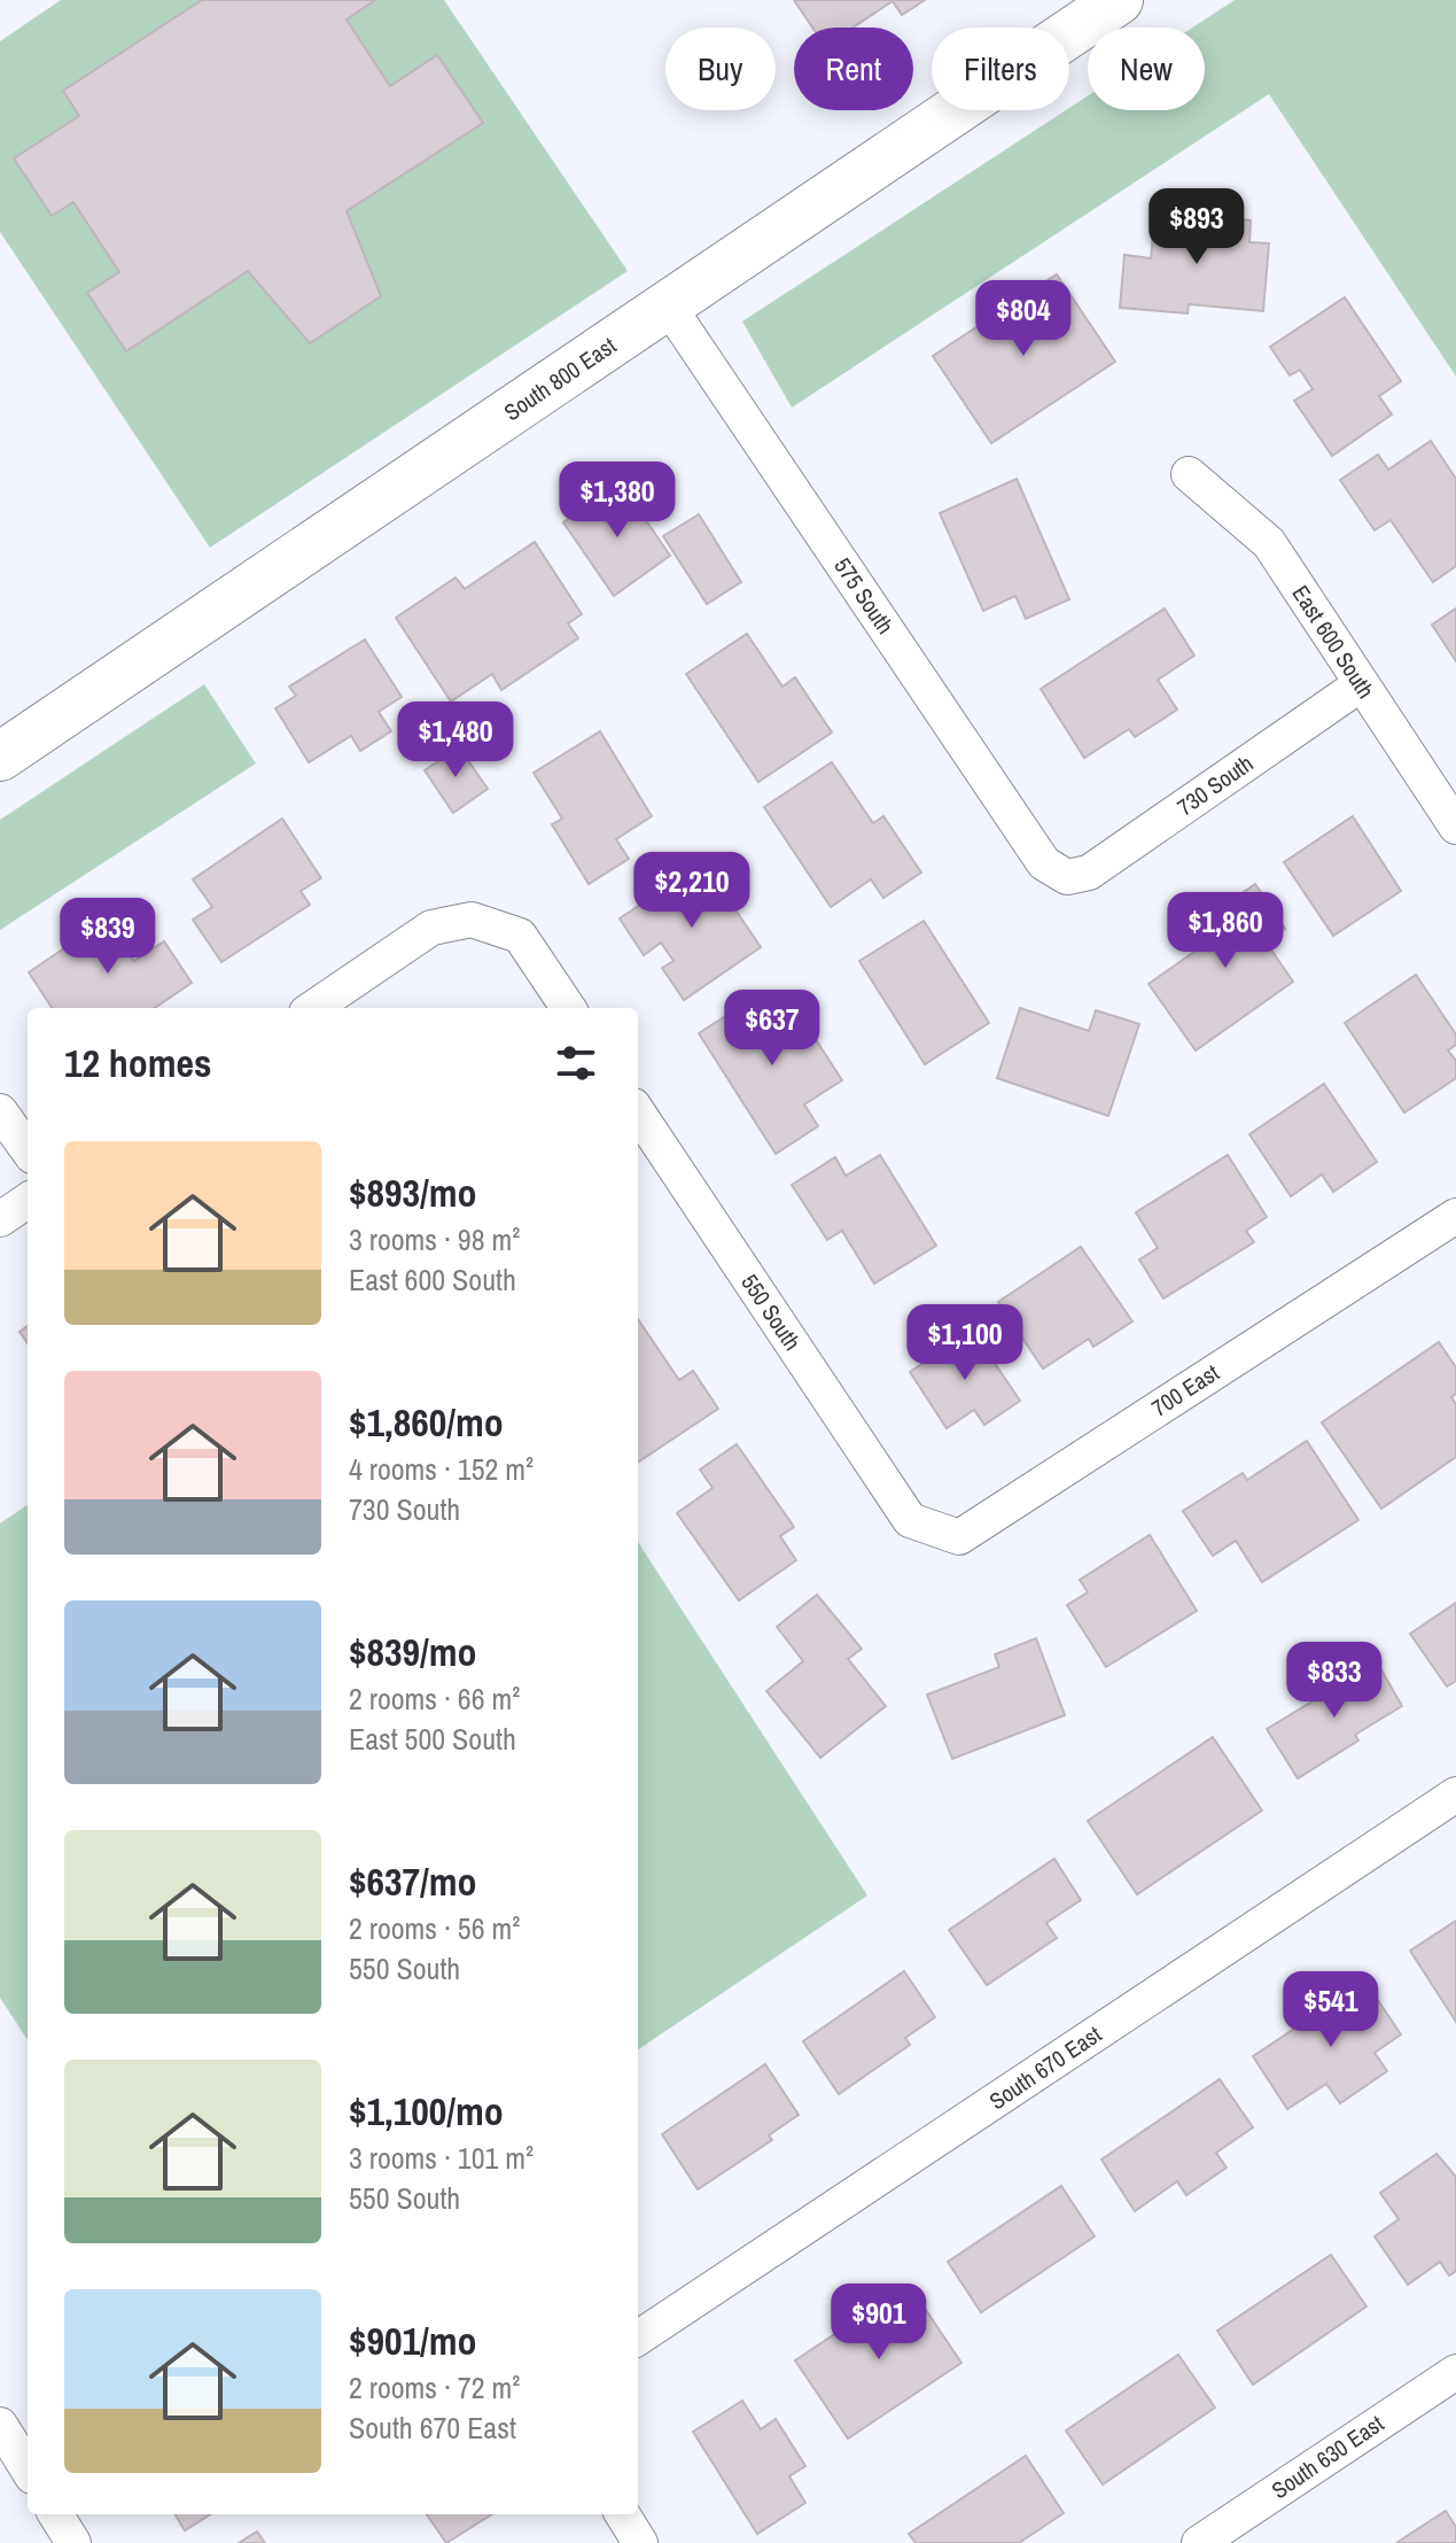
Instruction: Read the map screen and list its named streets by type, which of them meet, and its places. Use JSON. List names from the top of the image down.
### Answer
{
  "streets": {
    "main road": ["South 800 East"],
    "street": [
      "575 South",
      "East 600 South",
      "730 South",
      "550 South",
      "700 East",
      "South 670 East",
      "South 630 East"
    ]
  },
  "crossings": [
    ["South 800 East", "575 South"],
    ["575 South", "730 South"],
    ["East 600 South", "730 South"],
    ["550 South", "700 East"]
  ],
  "page": {
    "chip": [
      "Buy",
      "Rent",
      "Filters",
      "New"
    ],
    "price": [
      "$893",
      "$804",
      "$1,380",
      "$1,480",
      "$2,210",
      "$1,860",
      "$839",
      "$637",
      "$1,100",
      "$833",
      "$541",
      "$901"
    ],
    "heading": "12 homes",
    "list": [
      {
        "name": "$893/mo",
        "note": "3 rooms · 98 m² · East 600 South"
      },
      {
        "name": "$1,860/mo",
        "note": "4 rooms · 152 m² · 730 South"
      },
      {
        "name": "$839/mo",
        "note": "2 rooms · 66 m² · East 500 South"
      },
      {
        "name": "$637/mo",
        "note": "2 rooms · 56 m² · 550 South"
      },
      {
        "name": "$1,100/mo",
        "note": "3 rooms · 101 m² · 550 South"
      },
      {
        "name": "$901/mo",
        "note": "2 rooms · 72 m² · South 670 East"
      }
    ]
  }
}
